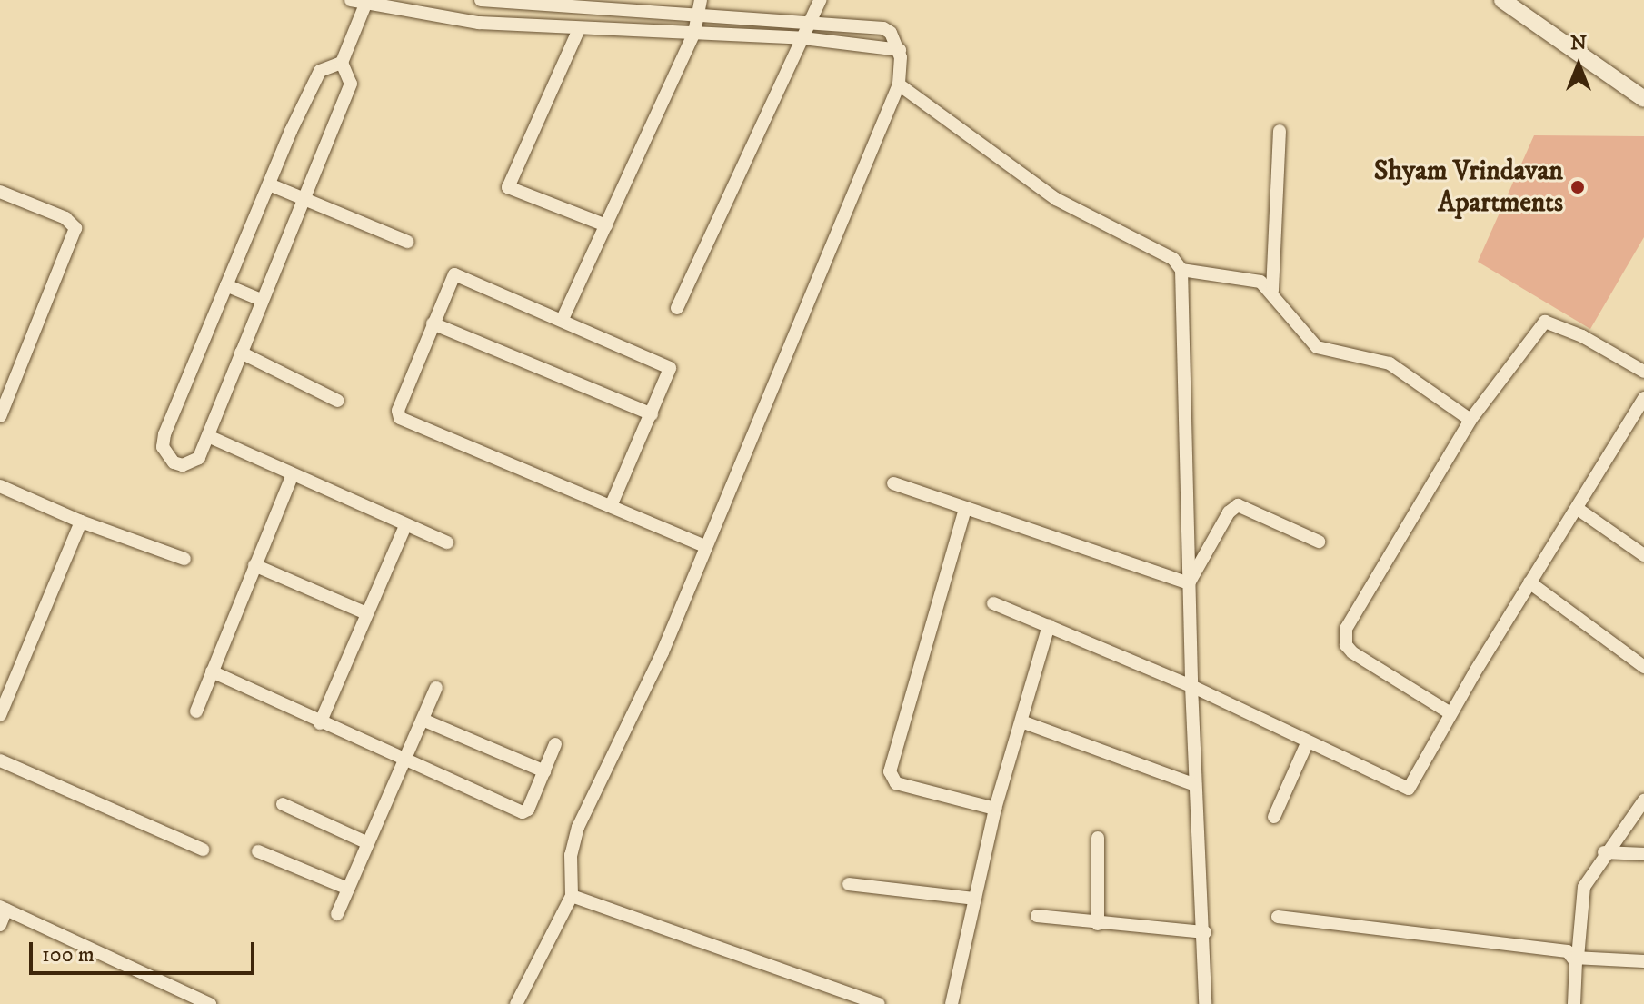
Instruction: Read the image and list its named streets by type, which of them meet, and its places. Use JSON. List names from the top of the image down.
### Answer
{
  "places": ["Shyam Vrindavan Apartments"],
  "scale_bar": "100 m",
  "north": "top"
}
